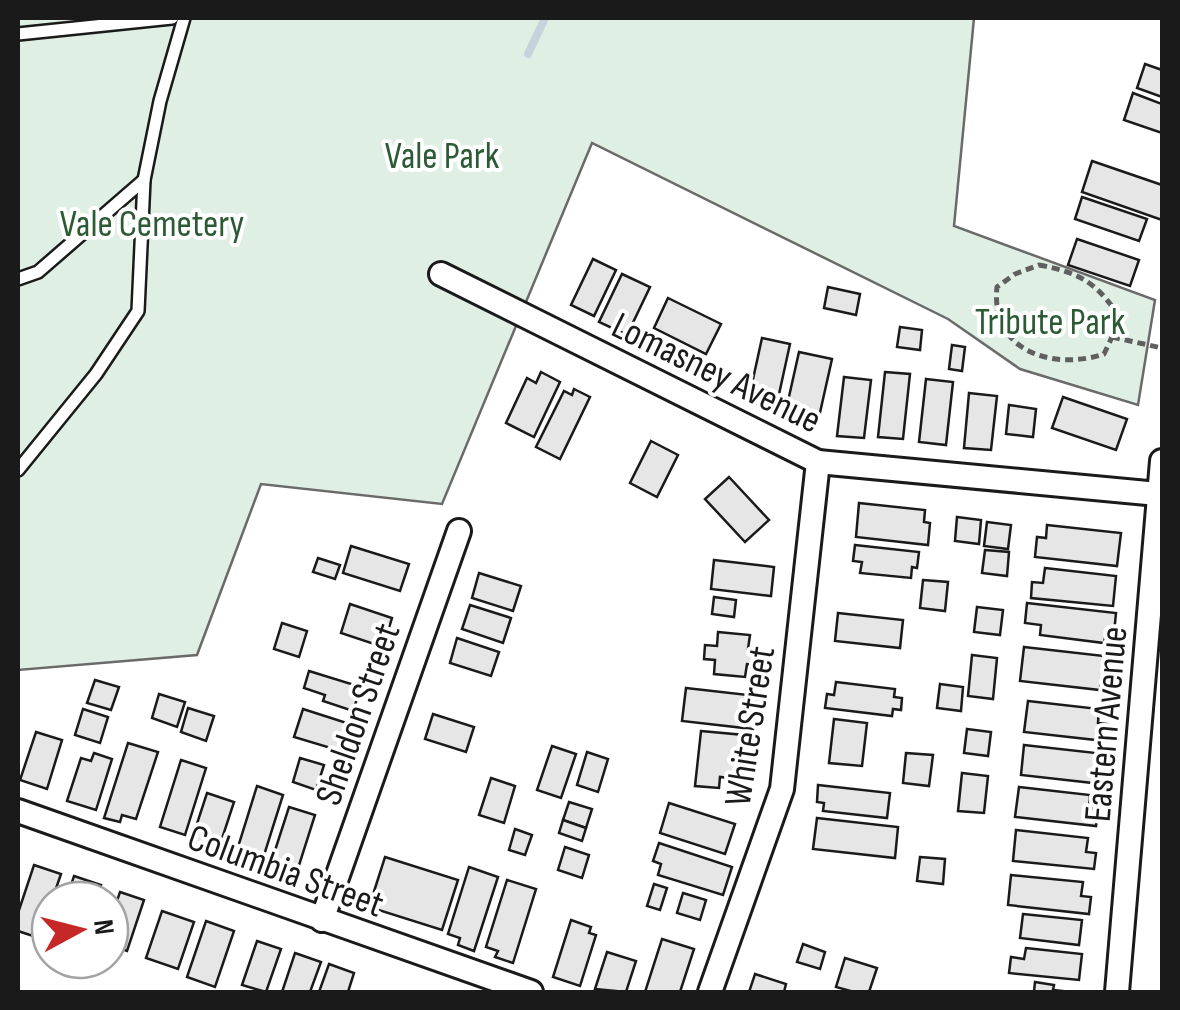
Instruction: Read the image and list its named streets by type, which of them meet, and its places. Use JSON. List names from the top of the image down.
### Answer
{
  "streets": {
    "street": [
      "Lomasney Avenue",
      "Sheldon Street",
      "Eastern Avenue",
      "White Street",
      "Columbia Street"
    ]
  },
  "crossings": [
    ["Lomasney Avenue", "Eastern Avenue"],
    ["Lomasney Avenue", "White Street"],
    ["Sheldon Street", "Columbia Street"]
  ],
  "parks": ["Vale Park", "Vale Cemetery", "Tribute Park"],
  "north": "right"
}
